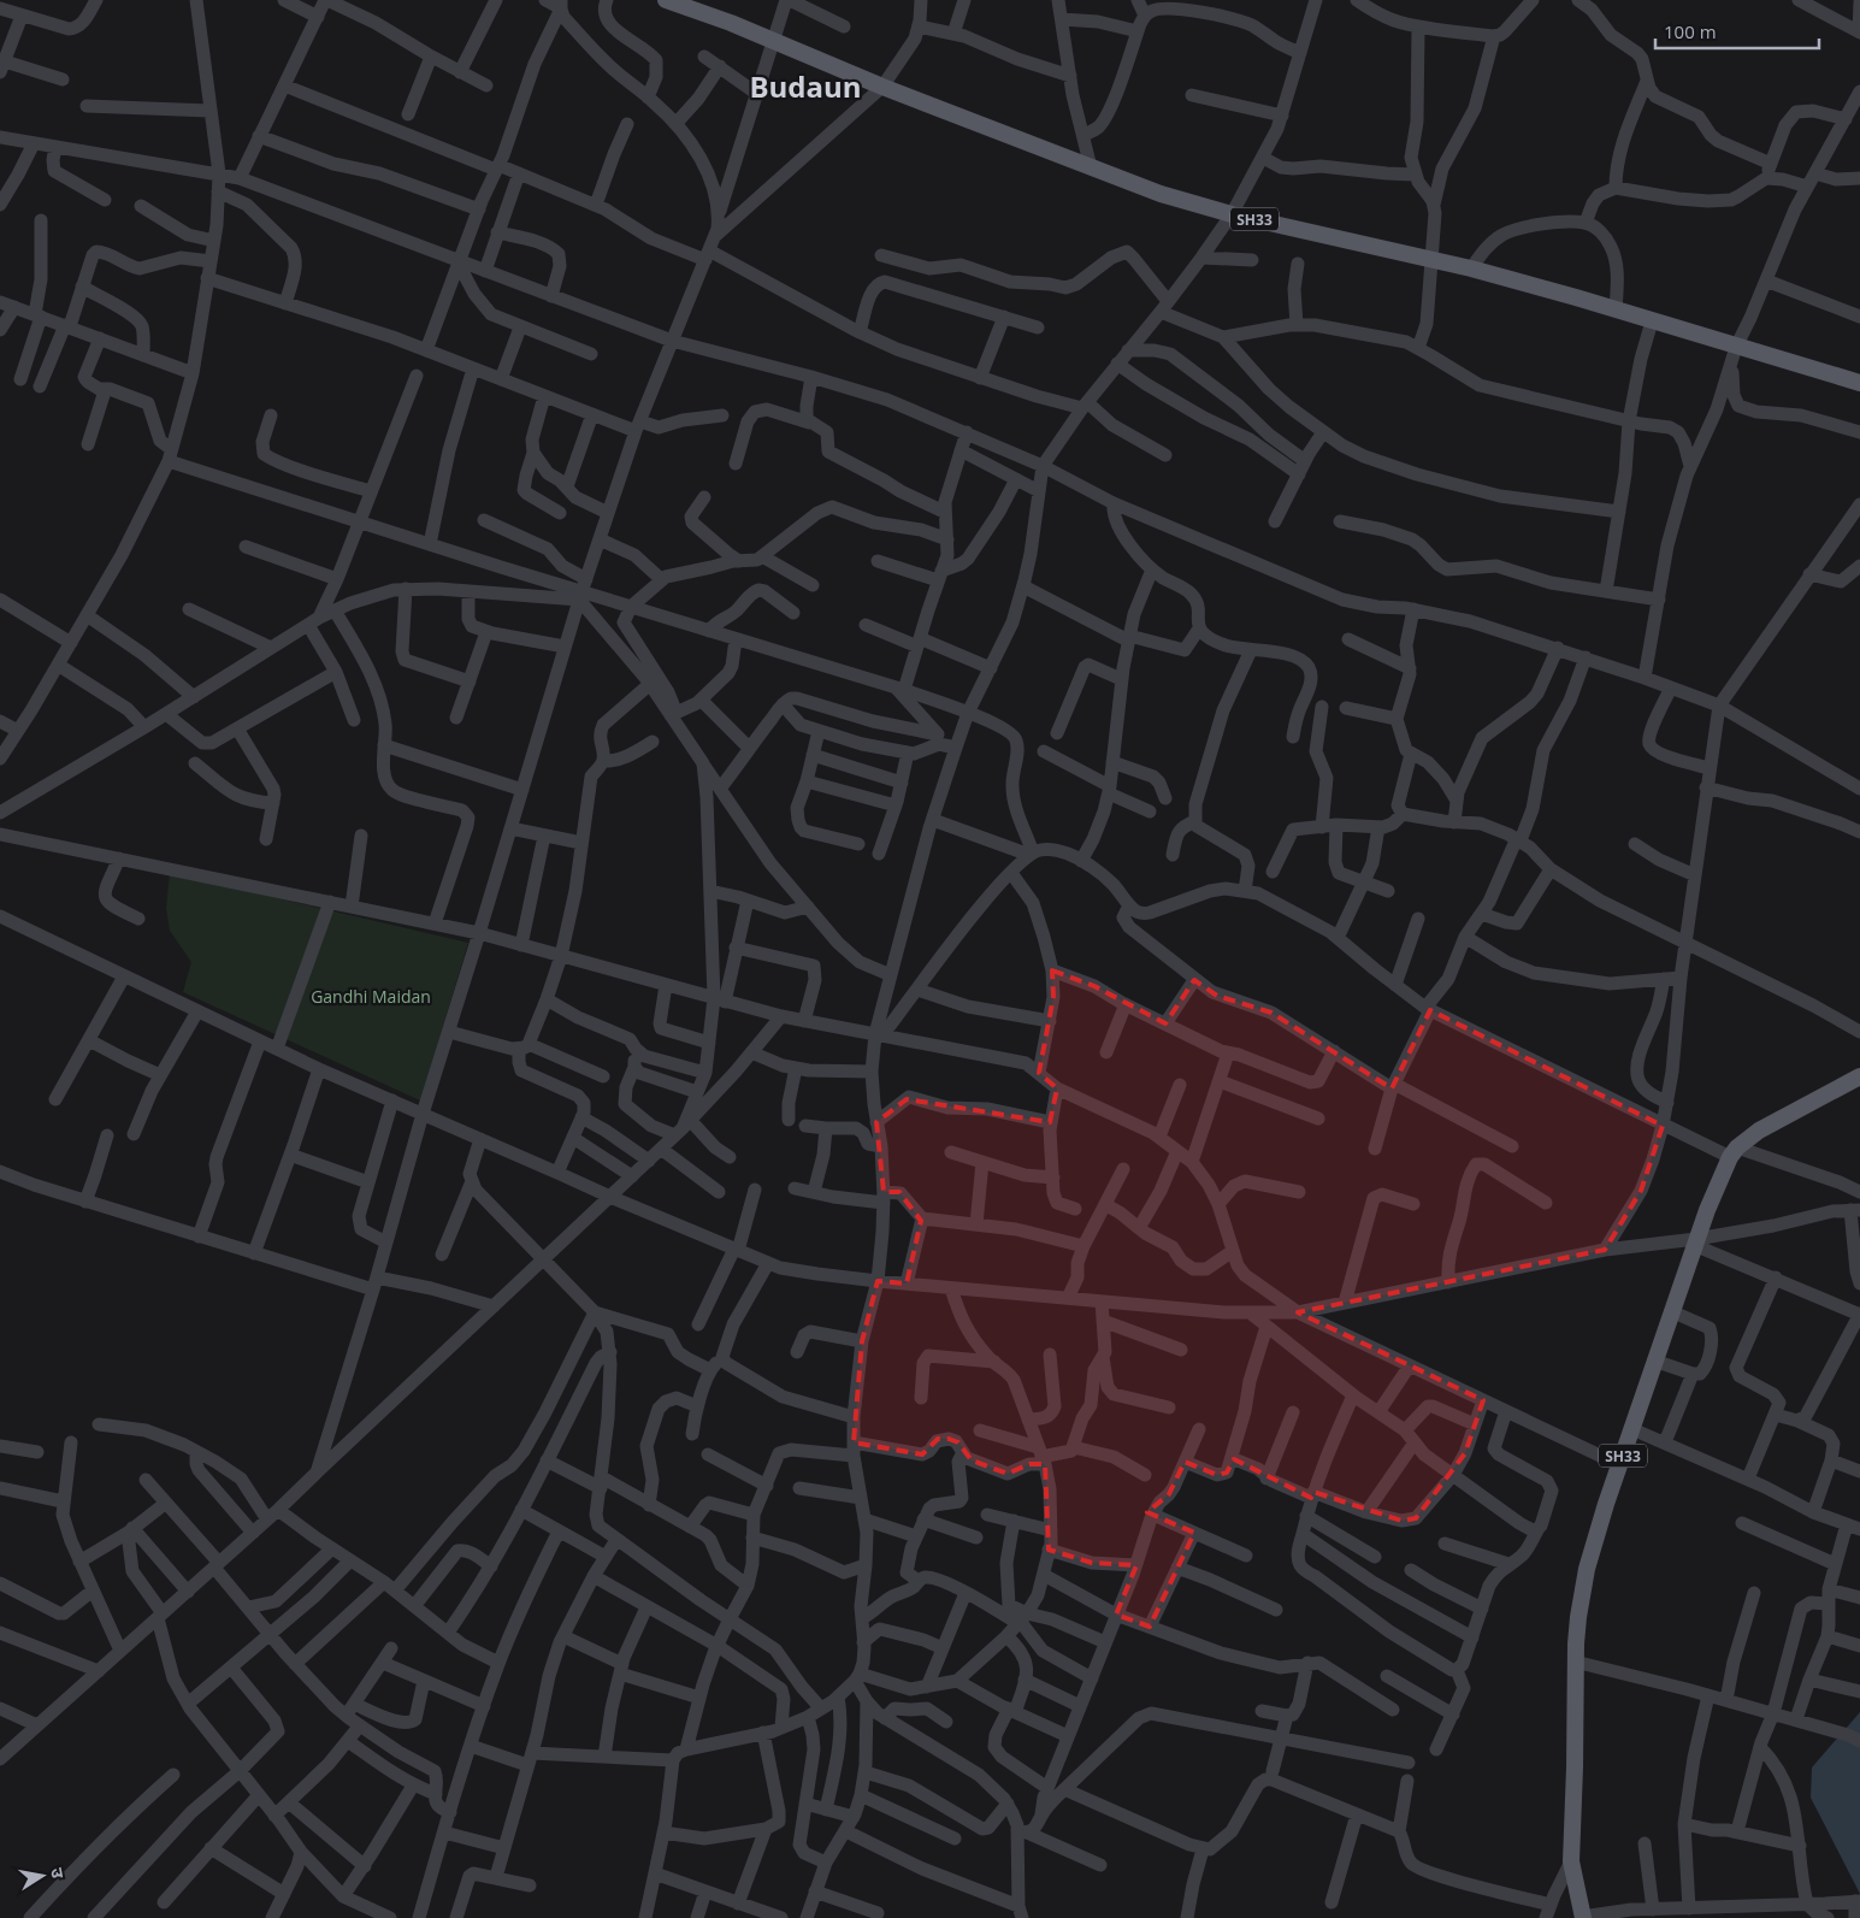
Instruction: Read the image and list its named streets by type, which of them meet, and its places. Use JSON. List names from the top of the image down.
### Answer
{
  "streets": {
    "main road": ["SH33"]
  },
  "districts": ["Budaun"],
  "parks": ["Gandhi Maidan"],
  "scale_bar": "100 m",
  "north": "right"
}
